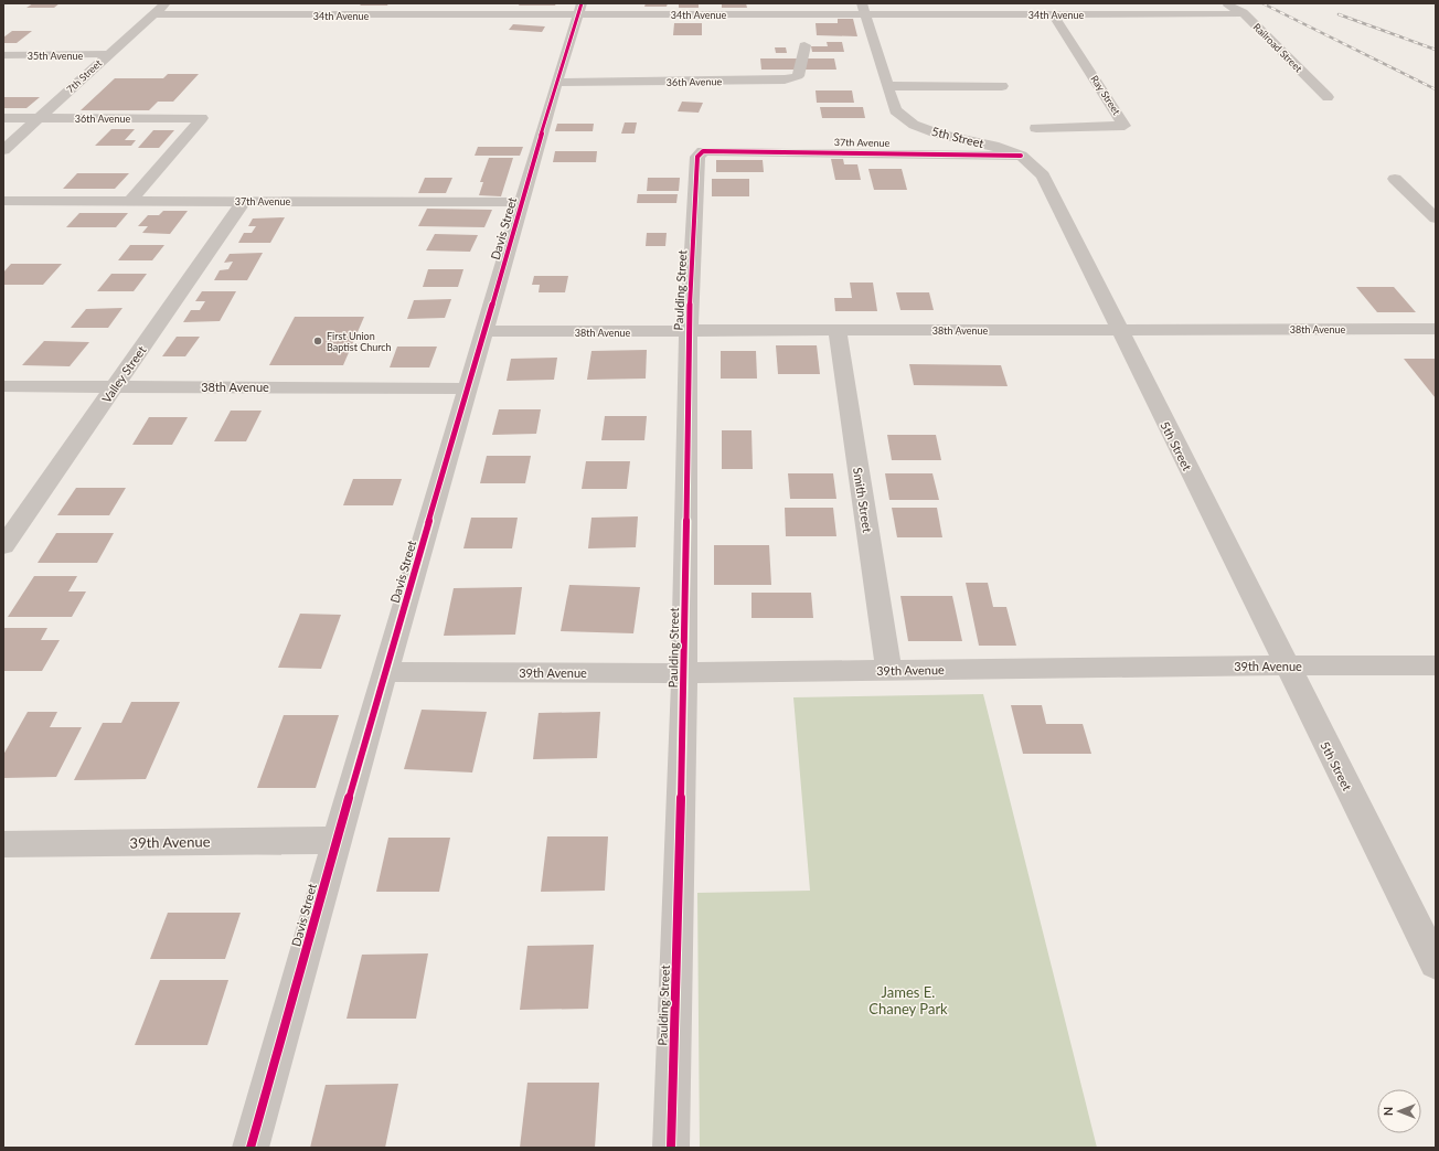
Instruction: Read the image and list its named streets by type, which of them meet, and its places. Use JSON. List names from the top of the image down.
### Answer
{
  "streets": {
    "street": [
      "34th Avenue",
      "Railroad Street",
      "35th Avenue",
      "7th Street",
      "36th Avenue",
      "Ray Street",
      "5th Street",
      "37th Avenue",
      "Davis Street",
      "Paulding Street",
      "38th Avenue",
      "Valley Street",
      "Smith Street",
      "39th Avenue"
    ]
  },
  "crossings": [
    ["34th Avenue", "Railroad Street"],
    ["34th Avenue", "7th Street"],
    ["34th Avenue", "Ray Street"],
    ["34th Avenue", "5th Street"],
    ["34th Avenue", "Davis Street"],
    ["35th Avenue", "7th Street"],
    ["7th Street", "36th Avenue"],
    ["36th Avenue", "37th Avenue"],
    ["36th Avenue", "Davis Street"],
    ["5th Street", "37th Avenue"],
    ["5th Street", "38th Avenue"],
    ["5th Street", "39th Avenue"],
    ["37th Avenue", "Davis Street"],
    ["37th Avenue", "Paulding Street"],
    ["37th Avenue", "Valley Street"],
    ["Davis Street", "38th Avenue"],
    ["Davis Street", "39th Avenue"],
    ["Paulding Street", "38th Avenue"],
    ["Paulding Street", "39th Avenue"],
    ["38th Avenue", "Valley Street"],
    ["38th Avenue", "Smith Street"],
    ["Smith Street", "39th Avenue"]
  ],
  "parks": ["James E. Chaney Park"],
  "places": ["First Union Baptist Church"],
  "north": "left"
}
